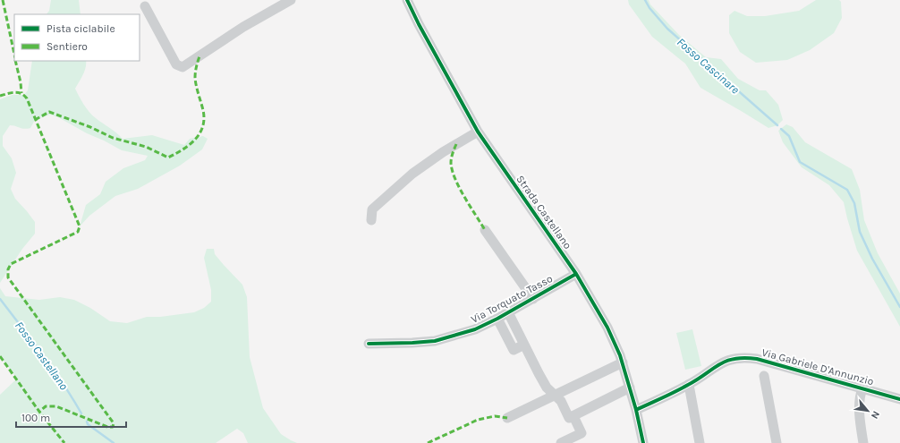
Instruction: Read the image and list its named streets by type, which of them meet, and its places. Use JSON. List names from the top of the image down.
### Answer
{
  "streets": {
    "street": ["Strada Castellano", "Via Torquato Tasso", "Via Gabriele D'Annunzio"]
  },
  "crossings": [
    ["Strada Castellano", "Via Torquato Tasso"],
    ["Strada Castellano", "Via Gabriele D'Annunzio"]
  ],
  "water": ["Fosso Cascinare", "Fosso Castellano"],
  "legend": ["Pista ciclabile", "Sentiero"],
  "scale_bar": "100 m",
  "north": "bottom right"
}
